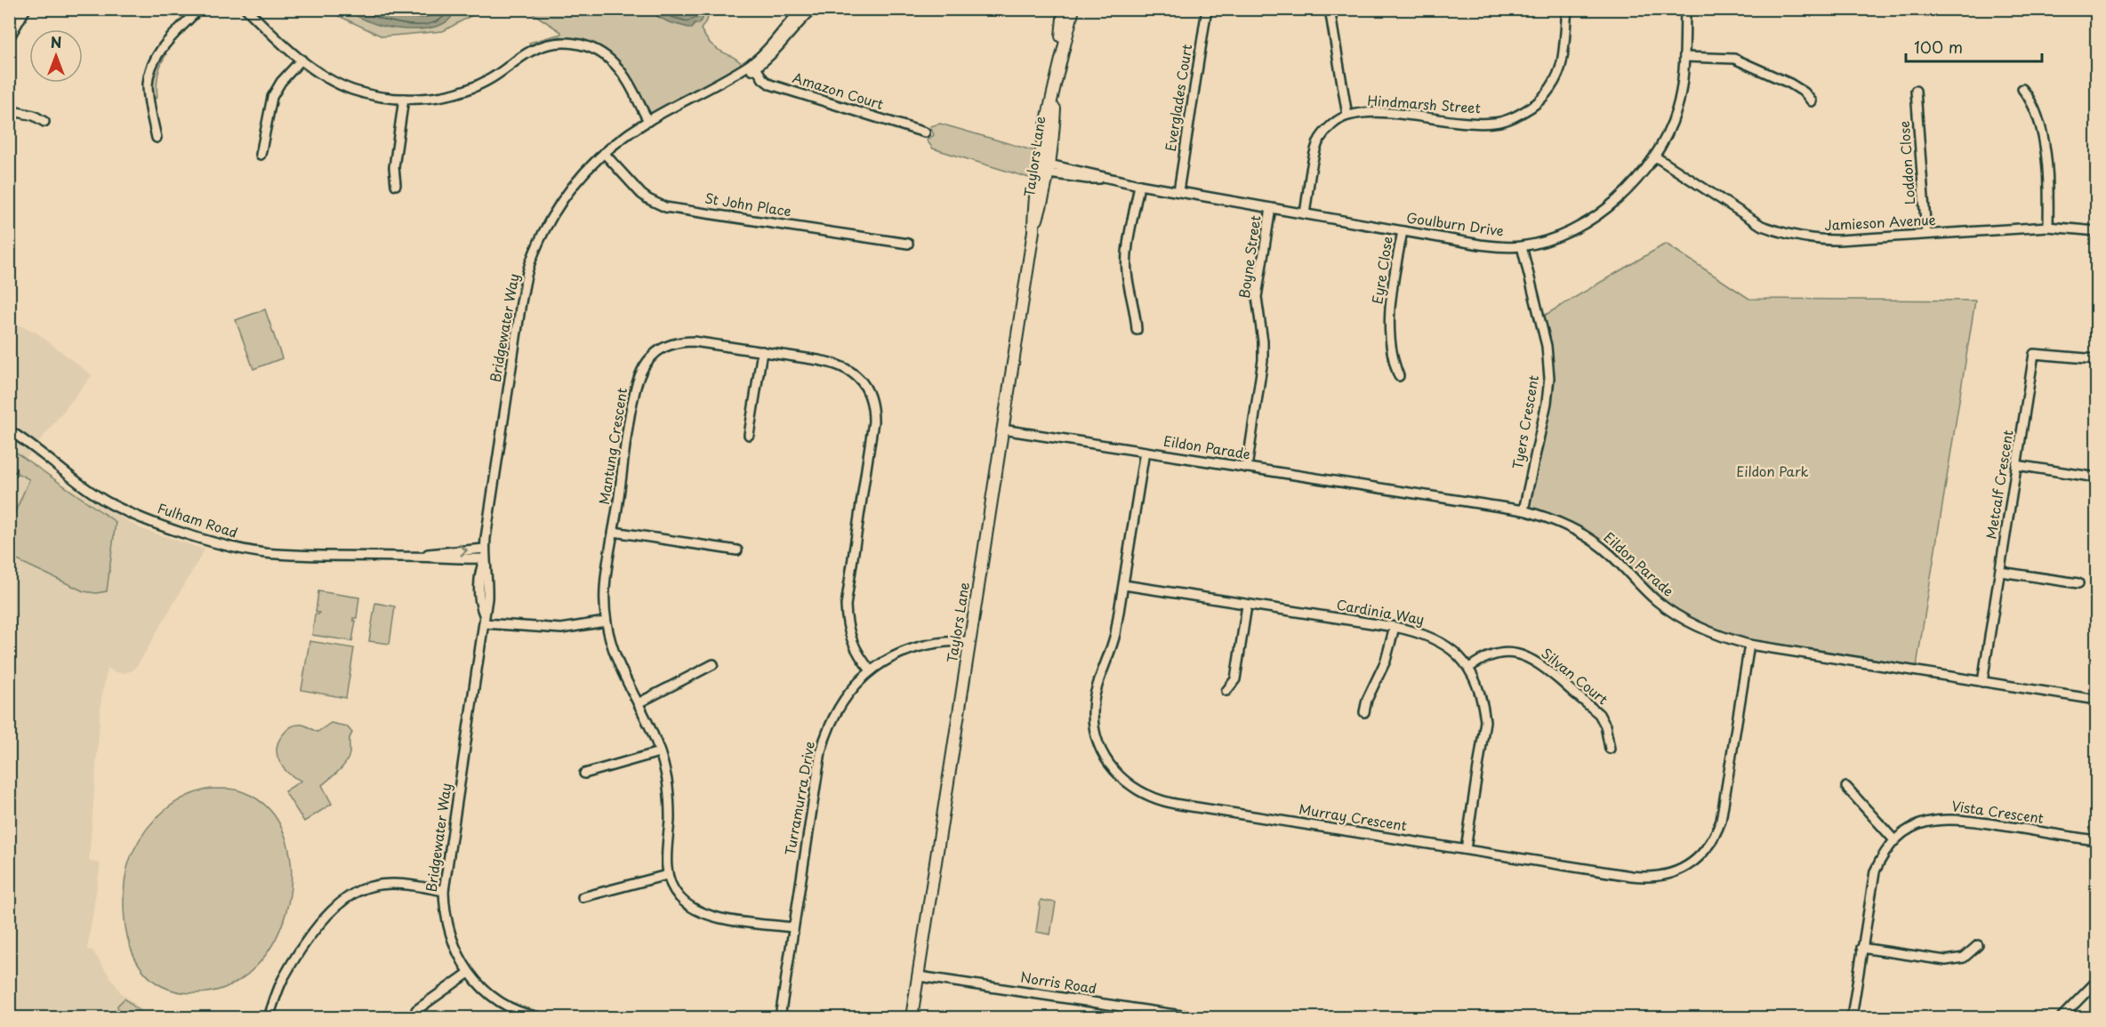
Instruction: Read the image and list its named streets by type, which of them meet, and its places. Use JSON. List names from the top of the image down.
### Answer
{
  "streets": {
    "main road": ["Taylors Lane"],
    "street": [
      "Amazon Court",
      "Everglades Court",
      "Hindmarsh Street",
      "Loddon Close",
      "St John Place",
      "Jamieson Avenue",
      "Goulburn Drive",
      "Boyne Street",
      "Eyre Close",
      "Bridgewater Way",
      "Tyers Crescent",
      "Mantung Crescent",
      "Eildon Parade",
      "Metcalf Crescent",
      "Fulham Road",
      "Cardinia Way",
      "Silvan Court",
      "Turramurra Drive",
      "Vista Crescent",
      "Murray Crescent",
      "Norris Road"
    ]
  },
  "crossings": [
    ["Amazon Court", "Bridgewater Way"],
    ["Everglades Court", "Goulburn Drive"],
    ["Taylors Lane", "Goulburn Drive"],
    ["Taylors Lane", "Eildon Parade"],
    ["Taylors Lane", "Turramurra Drive"],
    ["Taylors Lane", "Norris Road"],
    ["Loddon Close", "Jamieson Avenue"],
    ["St John Place", "Bridgewater Way"],
    ["Jamieson Avenue", "Goulburn Drive"],
    ["Goulburn Drive", "Boyne Street"],
    ["Goulburn Drive", "Eyre Close"],
    ["Goulburn Drive", "Tyers Crescent"],
    ["Boyne Street", "Eildon Parade"],
    ["Bridgewater Way", "Fulham Road"],
    ["Tyers Crescent", "Eildon Parade"],
    ["Mantung Crescent", "Turramurra Drive"],
    ["Eildon Parade", "Metcalf Crescent"],
    ["Eildon Parade", "Murray Crescent"],
    ["Cardinia Way", "Silvan Court"],
    ["Cardinia Way", "Murray Crescent"]
  ],
  "parks": ["Eildon Park"],
  "scale_bar": "100 m",
  "north": "top"
}
